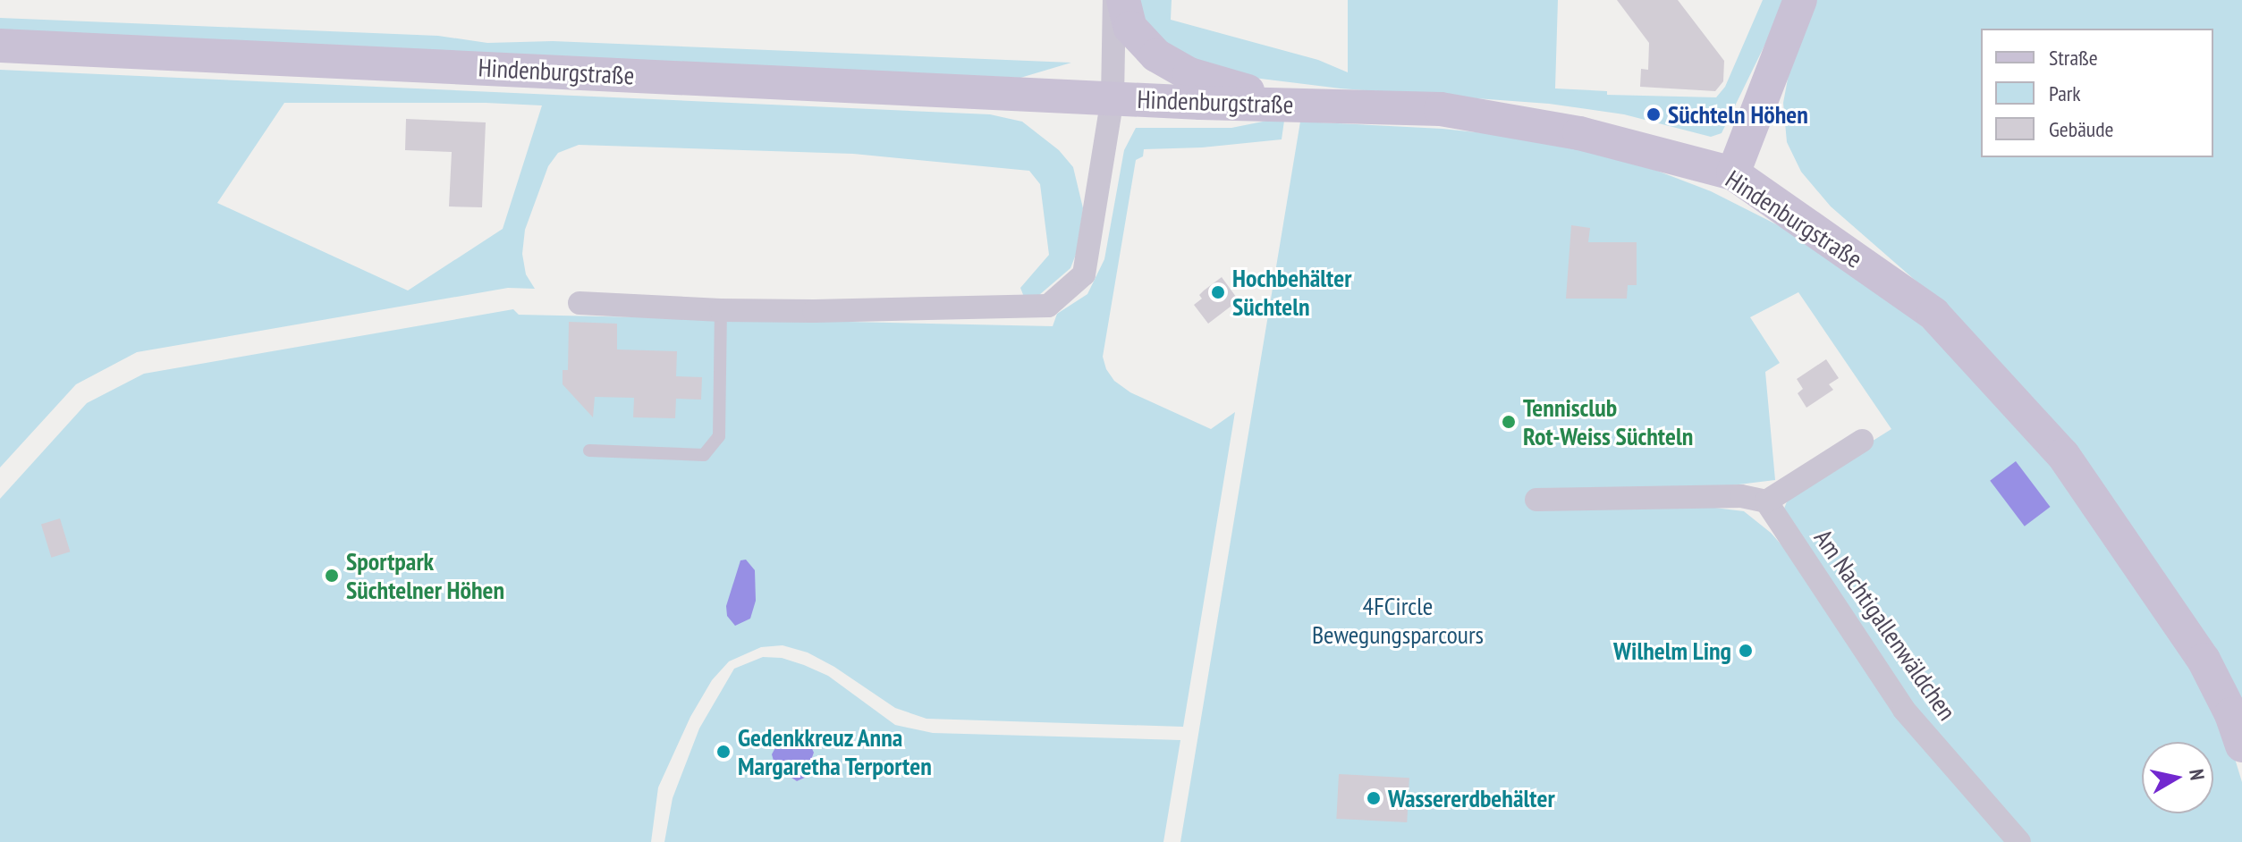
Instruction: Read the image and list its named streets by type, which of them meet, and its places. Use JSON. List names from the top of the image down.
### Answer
{
  "streets": {
    "main road": ["Hindenburgstraße"],
    "street": ["Am Nachtigallenwäldchen"]
  },
  "parks": ["4FCircle Bewegungsparcours"],
  "places": [
    "Süchteln Höhen",
    "Hochbehälter Süchteln",
    "Tennisclub Rot-Weiss Süchteln",
    "Sportpark Süchtelner Höhen",
    "Wilhelm Ling",
    "Gedenkkreuz Anna Margaretha Terporten",
    "Wassererdbehälter"
  ],
  "legend": ["Straße", "Park", "Gebäude"],
  "north": "right"
}
